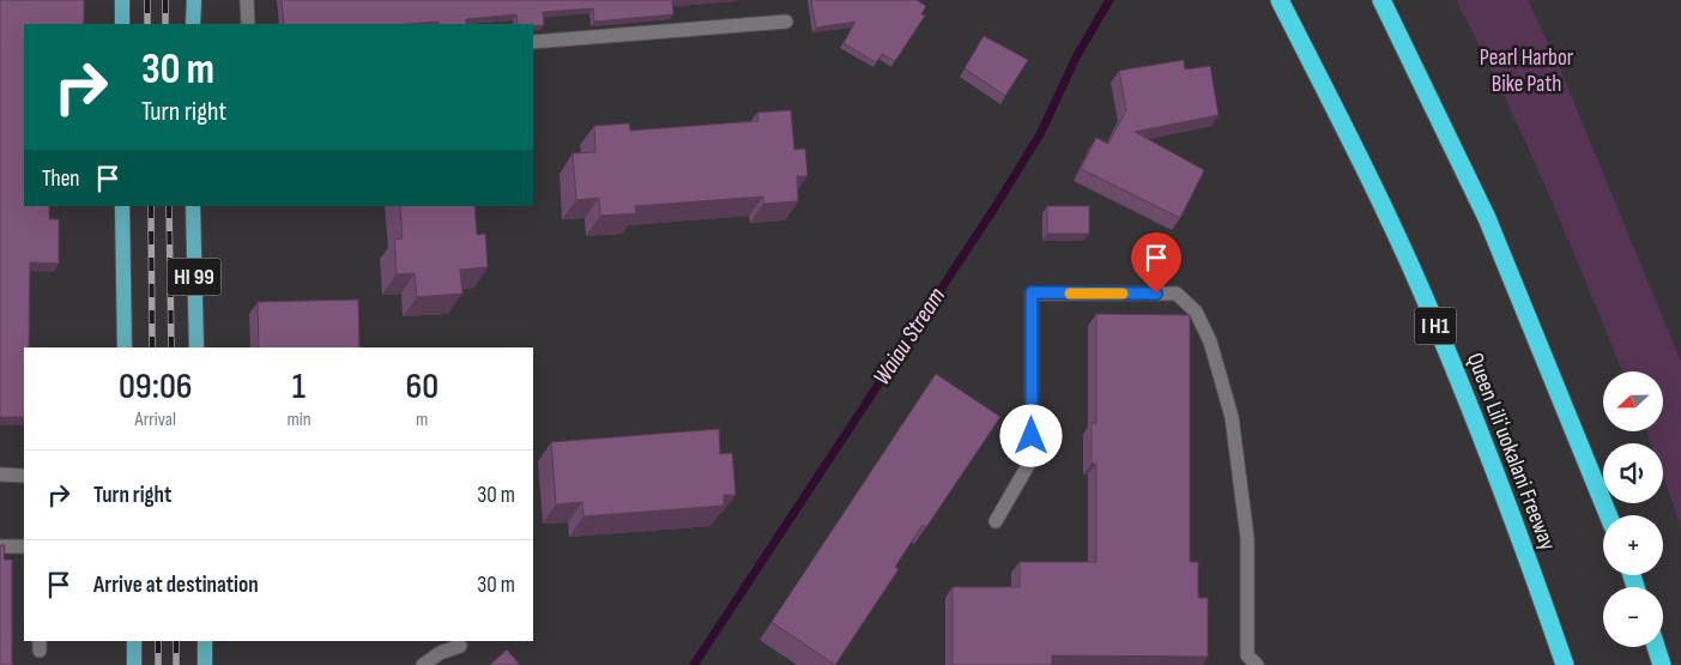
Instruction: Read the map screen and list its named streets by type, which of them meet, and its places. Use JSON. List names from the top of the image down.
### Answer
{
  "streets": {
    "highway": ["I H1", "Queen Liliʻuokalani Freeway"],
    "main road": ["HI 99"]
  },
  "water": ["Waiau Stream"],
  "parks": ["Pearl Harbor Bike Path"],
  "north": "left",
  "page": {
    "turn": ["30 m", "Turn right"],
    "then": "Then",
    "eta": [
      "09:06",
      "Arrival",
      "1",
      "min",
      "60",
      "m"
    ],
    "map_buttons": ["+", "−"],
    "list": [
      {
        "name": "Turn right",
        "value": "30 m"
      },
      {
        "name": "Arrive at destination",
        "value": "30 m"
      }
    ]
  }
}
